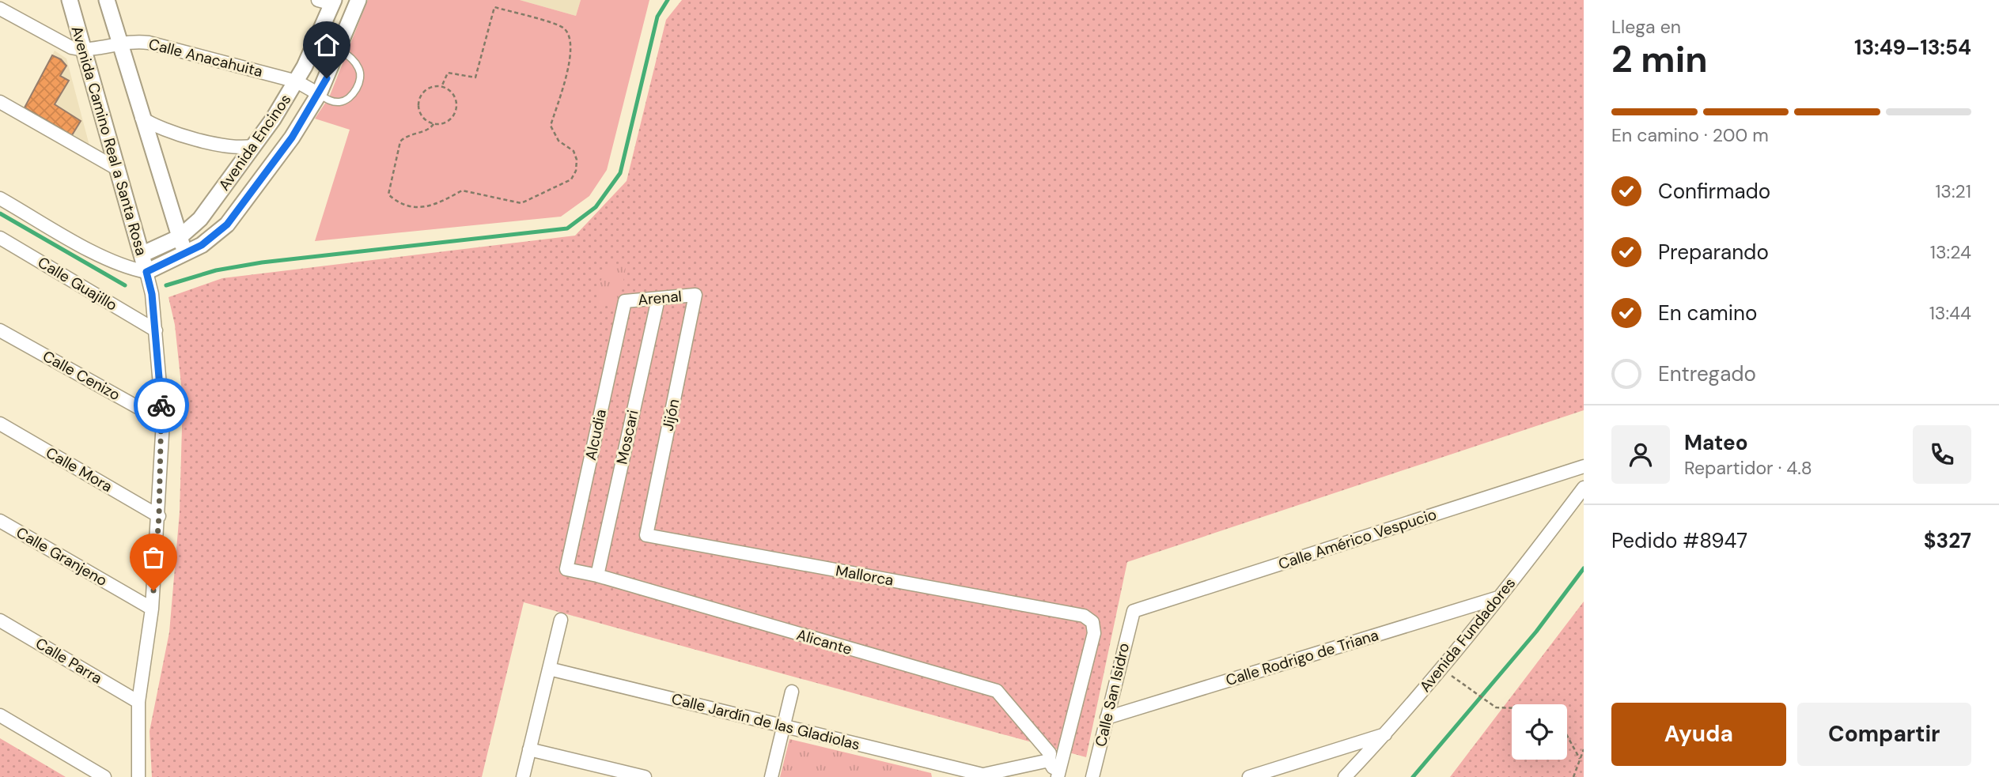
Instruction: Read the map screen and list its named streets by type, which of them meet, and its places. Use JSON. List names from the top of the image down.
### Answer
{
  "streets": {
    "street": [
      "Calle Anacahuita",
      "Avenida Camino Real a Santa Rosa",
      "Avenida Encinos",
      "Calle Guajillo",
      "Arenal",
      "Calle Cenizo",
      "Jijón",
      "Alcudia",
      "Moscari",
      "Calle Mora",
      "Calle Américo Vespucio",
      "Calle Granjeno",
      "Mallorca",
      "Avenida Fundadores",
      "Alicante",
      "Calle Rodrigo de Triana",
      "Calle Parra",
      "Calle San Isidro",
      "Calle Jardín de las Gladiolas"
    ]
  },
  "crossings": [
    ["Calle Anacahuita", "Avenida Camino Real a Santa Rosa"],
    ["Calle Anacahuita", "Avenida Encinos"],
    ["Avenida Camino Real a Santa Rosa", "Avenida Encinos"],
    ["Avenida Camino Real a Santa Rosa", "Calle Guajillo"],
    ["Avenida Camino Real a Santa Rosa", "Calle Cenizo"],
    ["Avenida Camino Real a Santa Rosa", "Calle Mora"],
    ["Avenida Camino Real a Santa Rosa", "Calle Granjeno"],
    ["Avenida Camino Real a Santa Rosa", "Calle Parra"],
    ["Arenal", "Jijón"],
    ["Arenal", "Alcudia"],
    ["Arenal", "Moscari"],
    ["Jijón", "Mallorca"],
    ["Alcudia", "Alicante"],
    ["Moscari", "Alicante"],
    ["Calle Américo Vespucio", "Calle San Isidro"],
    ["Mallorca", "Alicante"],
    ["Avenida Fundadores", "Calle Rodrigo de Triana"],
    ["Calle Rodrigo de Triana", "Calle San Isidro"]
  ],
  "page": {
    "heading": ["2 min", "Llega en", "13:49–13:54"],
    "panel": [
      "Mateo",
      "Repartidor · 4.8",
      "Pedido #8947",
      "$327"
    ],
    "bar": "En camino · 200 m",
    "list": [
      ["Confirmado", "13:21"],
      ["Preparando", "13:24"],
      ["En camino", "13:44"],
      "Entregado"
    ],
    "buttons": ["Ayuda", "Compartir"]
  }
}
